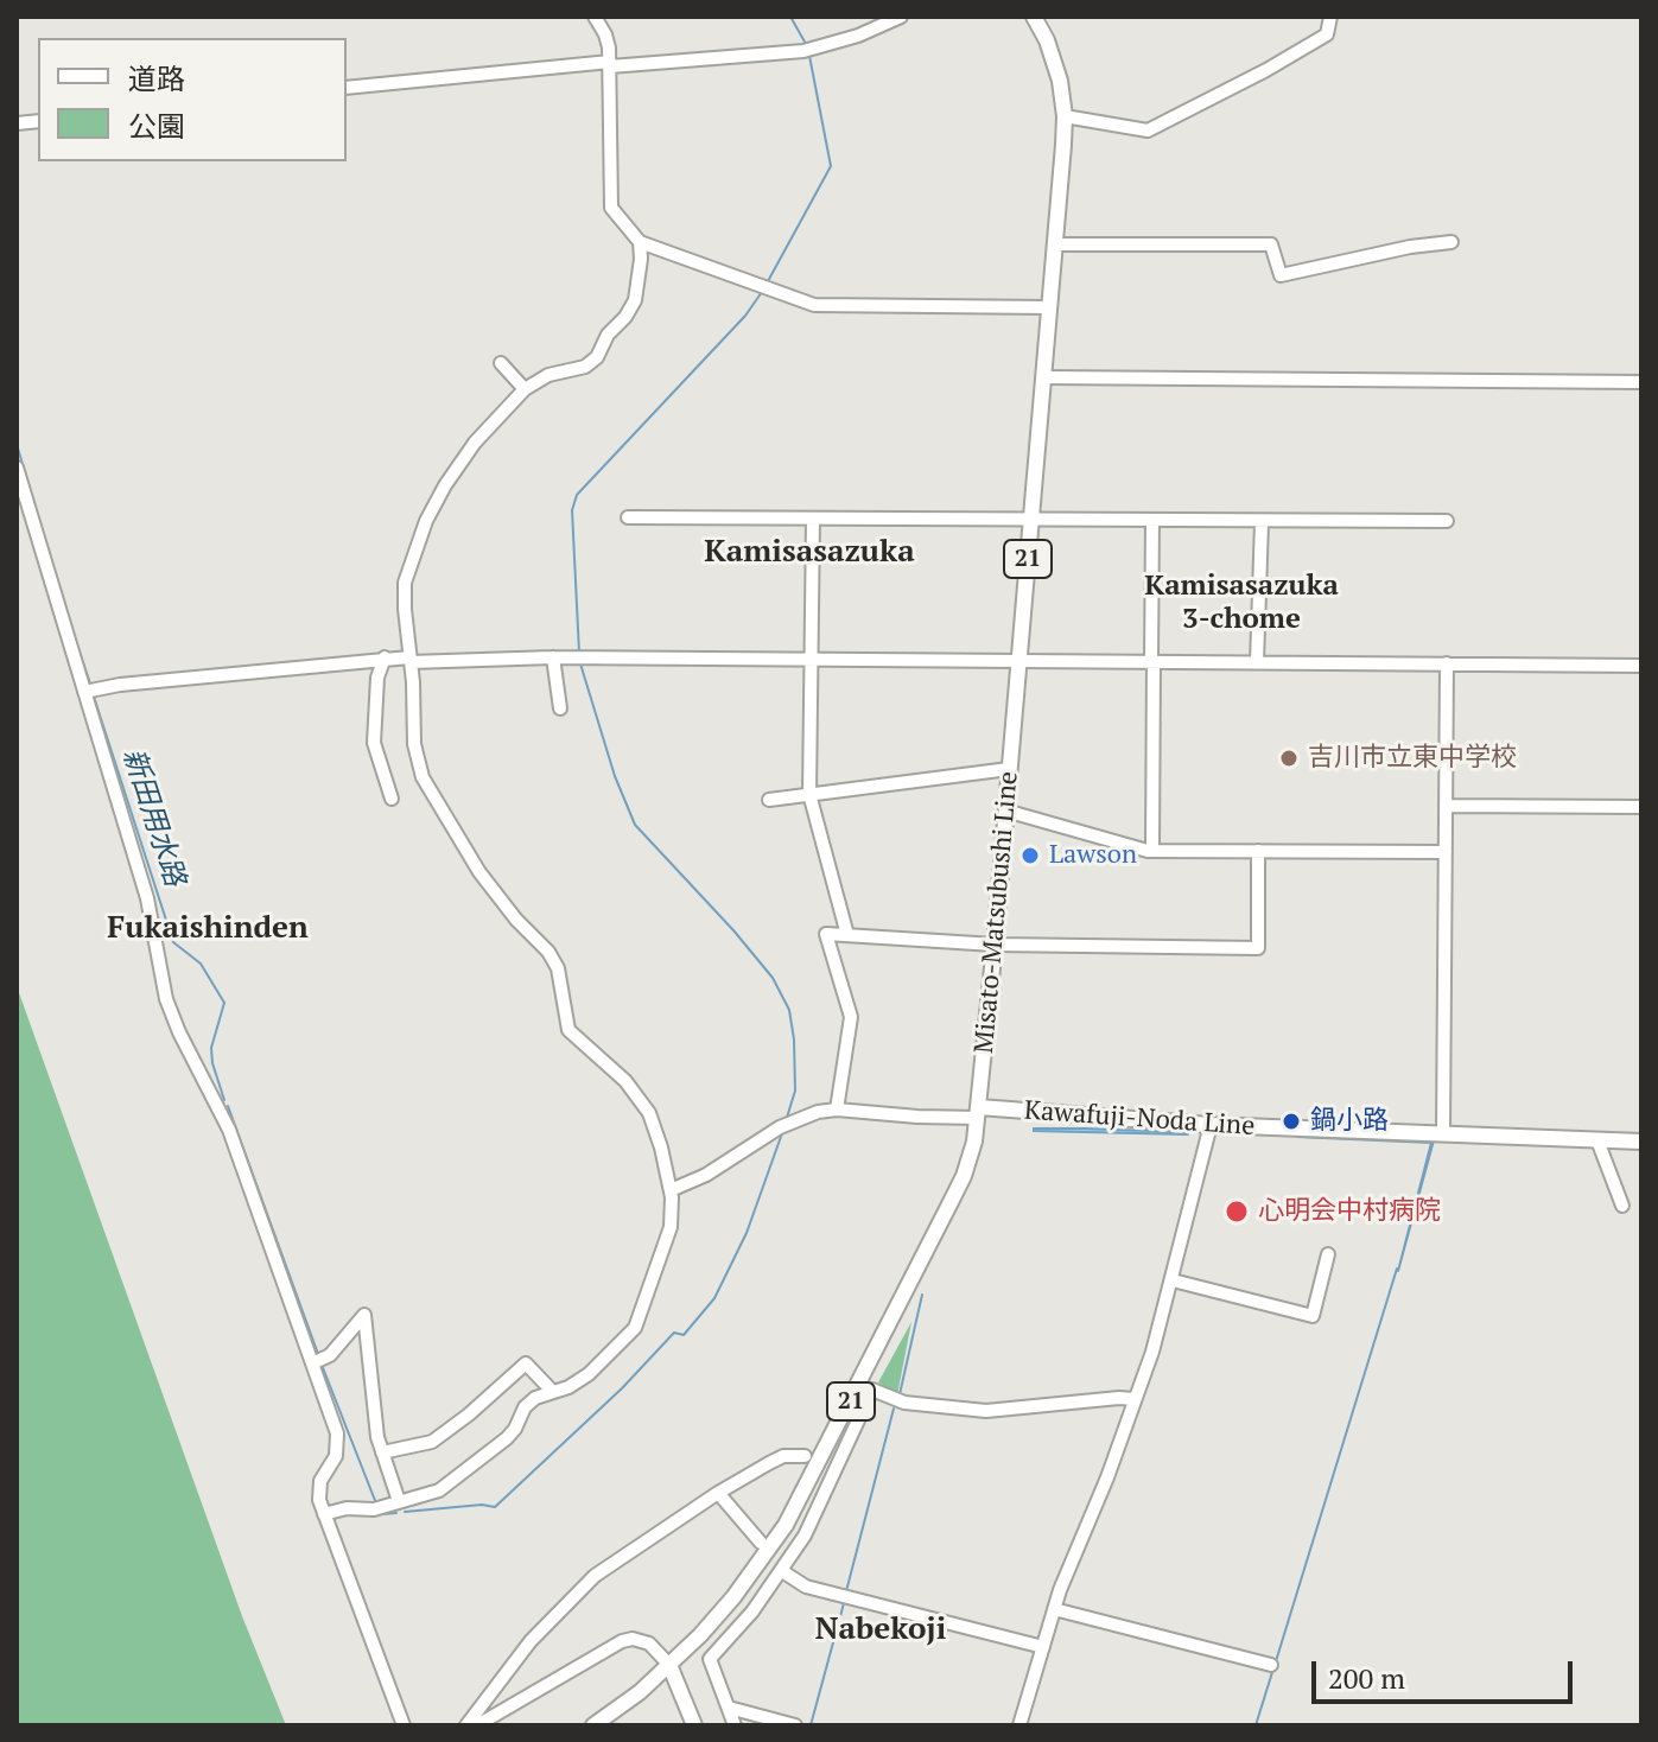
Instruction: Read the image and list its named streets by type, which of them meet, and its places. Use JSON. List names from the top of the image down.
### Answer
{
  "streets": {
    "main road": ["21", "Misato-Matsubushi Line", "Kawafuji-Noda Line"]
  },
  "crossings": [
    ["Misato-Matsubushi Line", "Kawafuji-Noda Line"]
  ],
  "districts": [
    "Kamisasazuka",
    "Kamisasazuka 3-chome",
    "Fukaishinden",
    "Nabekoji"
  ],
  "water": ["新田用水路"],
  "places": [
    "吉川市立東中学校",
    "Lawson",
    "鍋小路",
    "心明会中村病院"
  ],
  "legend": ["道路", "公園"],
  "scale_bar": "200 m"
}
